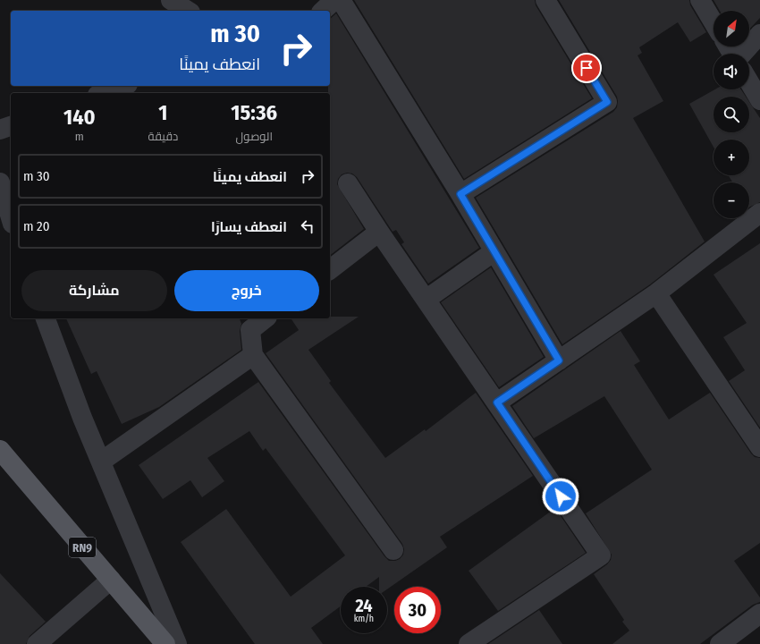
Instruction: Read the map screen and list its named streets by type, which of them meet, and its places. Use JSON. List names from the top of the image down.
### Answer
{
  "streets": {
    "main road": ["RN9"]
  },
  "north": "top right",
  "page": {
    "map_buttons": ["+", "−"],
    "turn": ["30 m", "انعطف يمينًا"],
    "eta": [
      "15:36",
      "الوصول",
      "1",
      "دقيقة",
      "140",
      "m"
    ],
    "list": [
      {
        "name": "انعطف يمينًا",
        "value": "30 m"
      },
      {
        "name": "انعطف يسارًا",
        "value": "20 m"
      }
    ],
    "buttons": ["خروج", "مشاركة"],
    "speed": "24 km/h",
    "limit": "30"
  }
}
